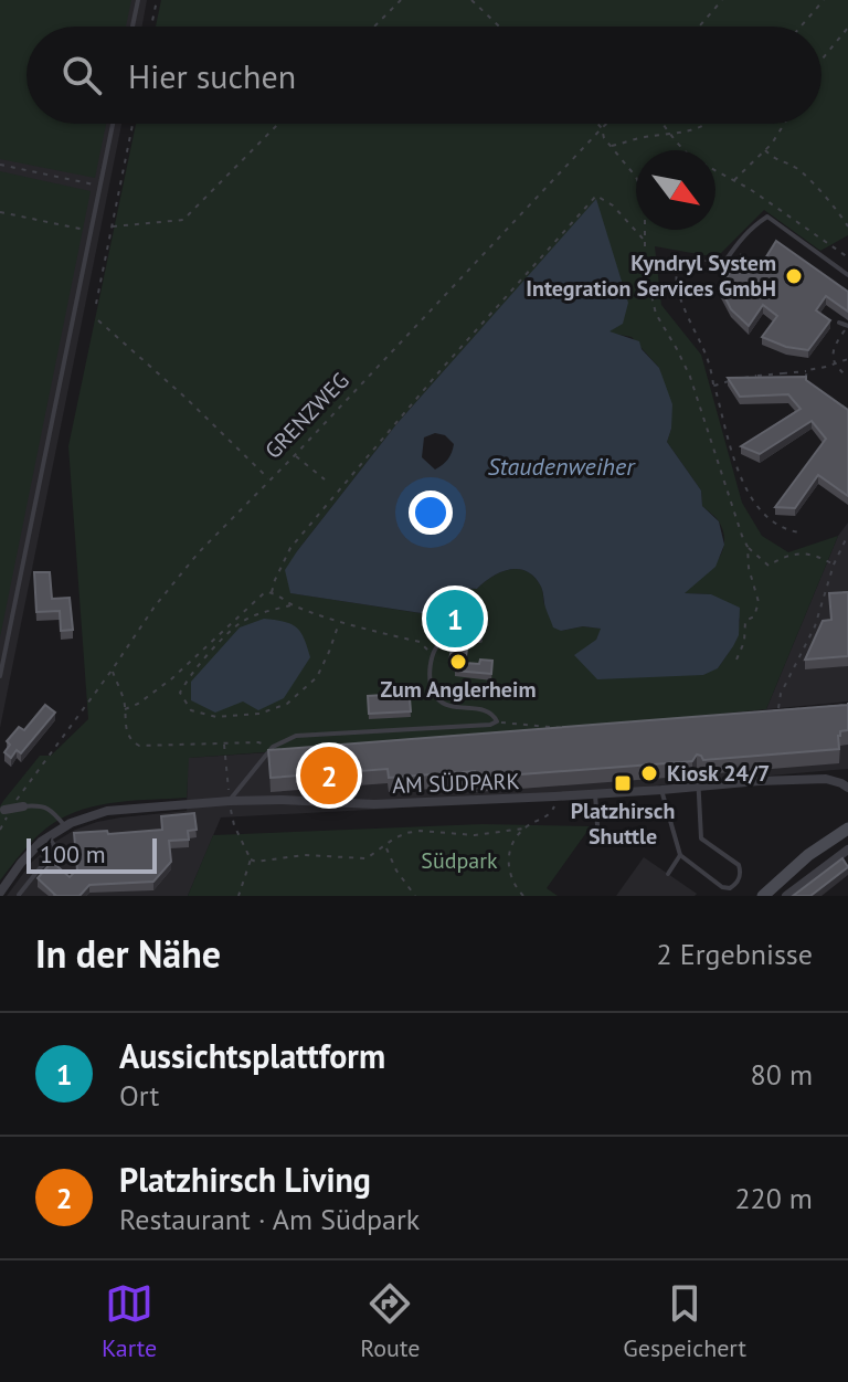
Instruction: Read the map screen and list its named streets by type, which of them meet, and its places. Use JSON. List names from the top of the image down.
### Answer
{
  "streets": {
    "street": ["AM SÜDPARK"],
    "path": ["GRENZWEG"]
  },
  "water": ["Staudenweiher"],
  "parks": ["Südpark"],
  "places": {
    "other": ["Kyndryl System Integration Services GmbH", "Zum Anglerheim", "Kiosk 24/7"],
    "transit": ["Platzhirsch Shuttle"]
  },
  "scale_bar": "100 m",
  "north": "bottom right",
  "page": {
    "search": "Hier suchen",
    "pins": ["1", "2"],
    "scale": "100 m",
    "heading": ["In der Nähe", "2 Ergebnisse"],
    "list": [
      {
        "mark": "1",
        "name": "Aussichtsplattform",
        "note": "Ort",
        "value": "80 m"
      },
      {
        "mark": "2",
        "name": "Platzhirsch Living",
        "note": "Restaurant · Am Südpark",
        "value": "220 m"
      }
    ],
    "nav": ["Karte", "Route", "Gespeichert"]
  }
}
